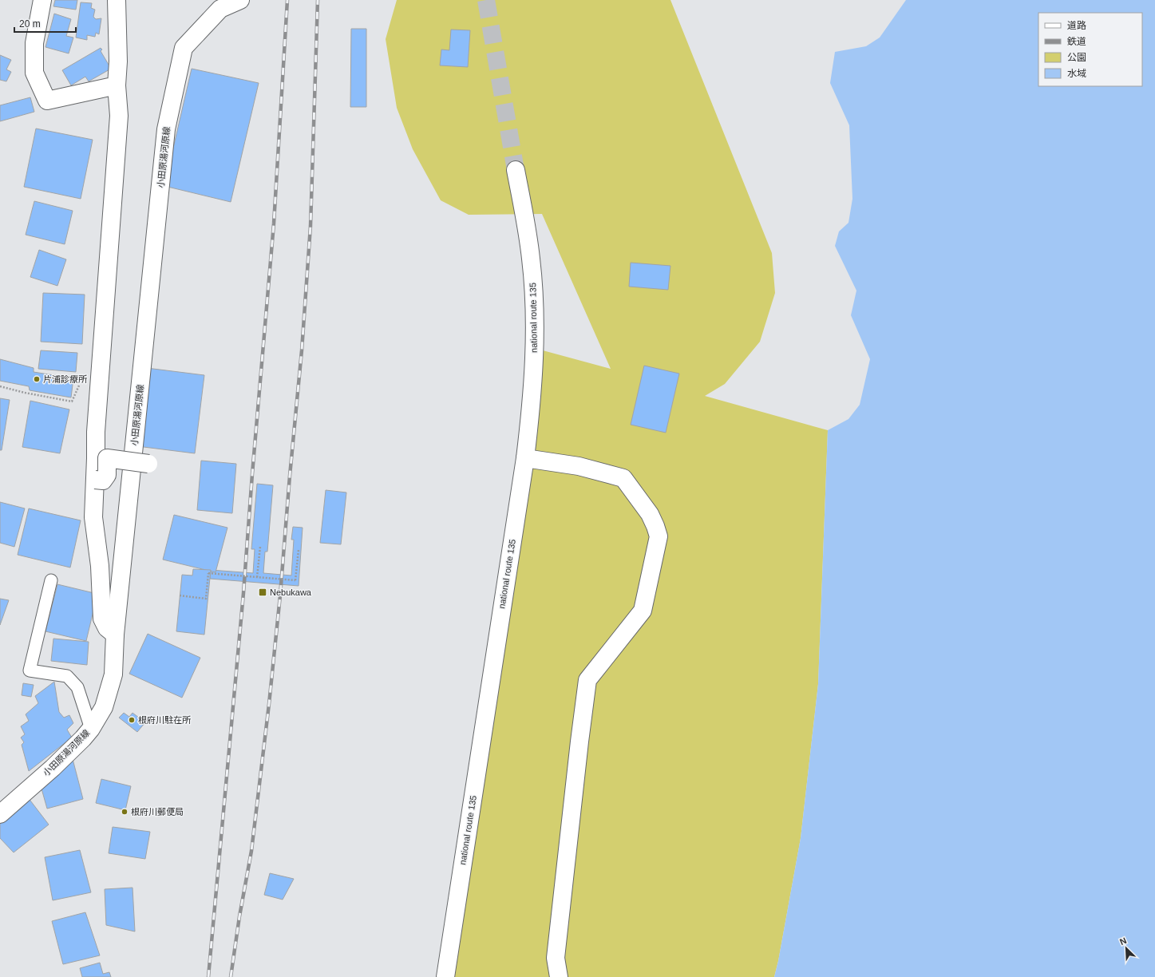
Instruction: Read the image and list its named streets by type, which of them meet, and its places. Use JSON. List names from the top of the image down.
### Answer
{
  "streets": {
    "main road": ["小田原湯河原線", "national route 135"]
  },
  "places": {
    "other": ["片浦診療所", "根府川駐在所", "根府川郵便局"],
    "transit": ["Nebukawa"]
  },
  "legend": [
    "道路",
    "鉄道",
    "公園",
    "水域"
  ],
  "scale_bar": "20 m",
  "north": "top left"
}
